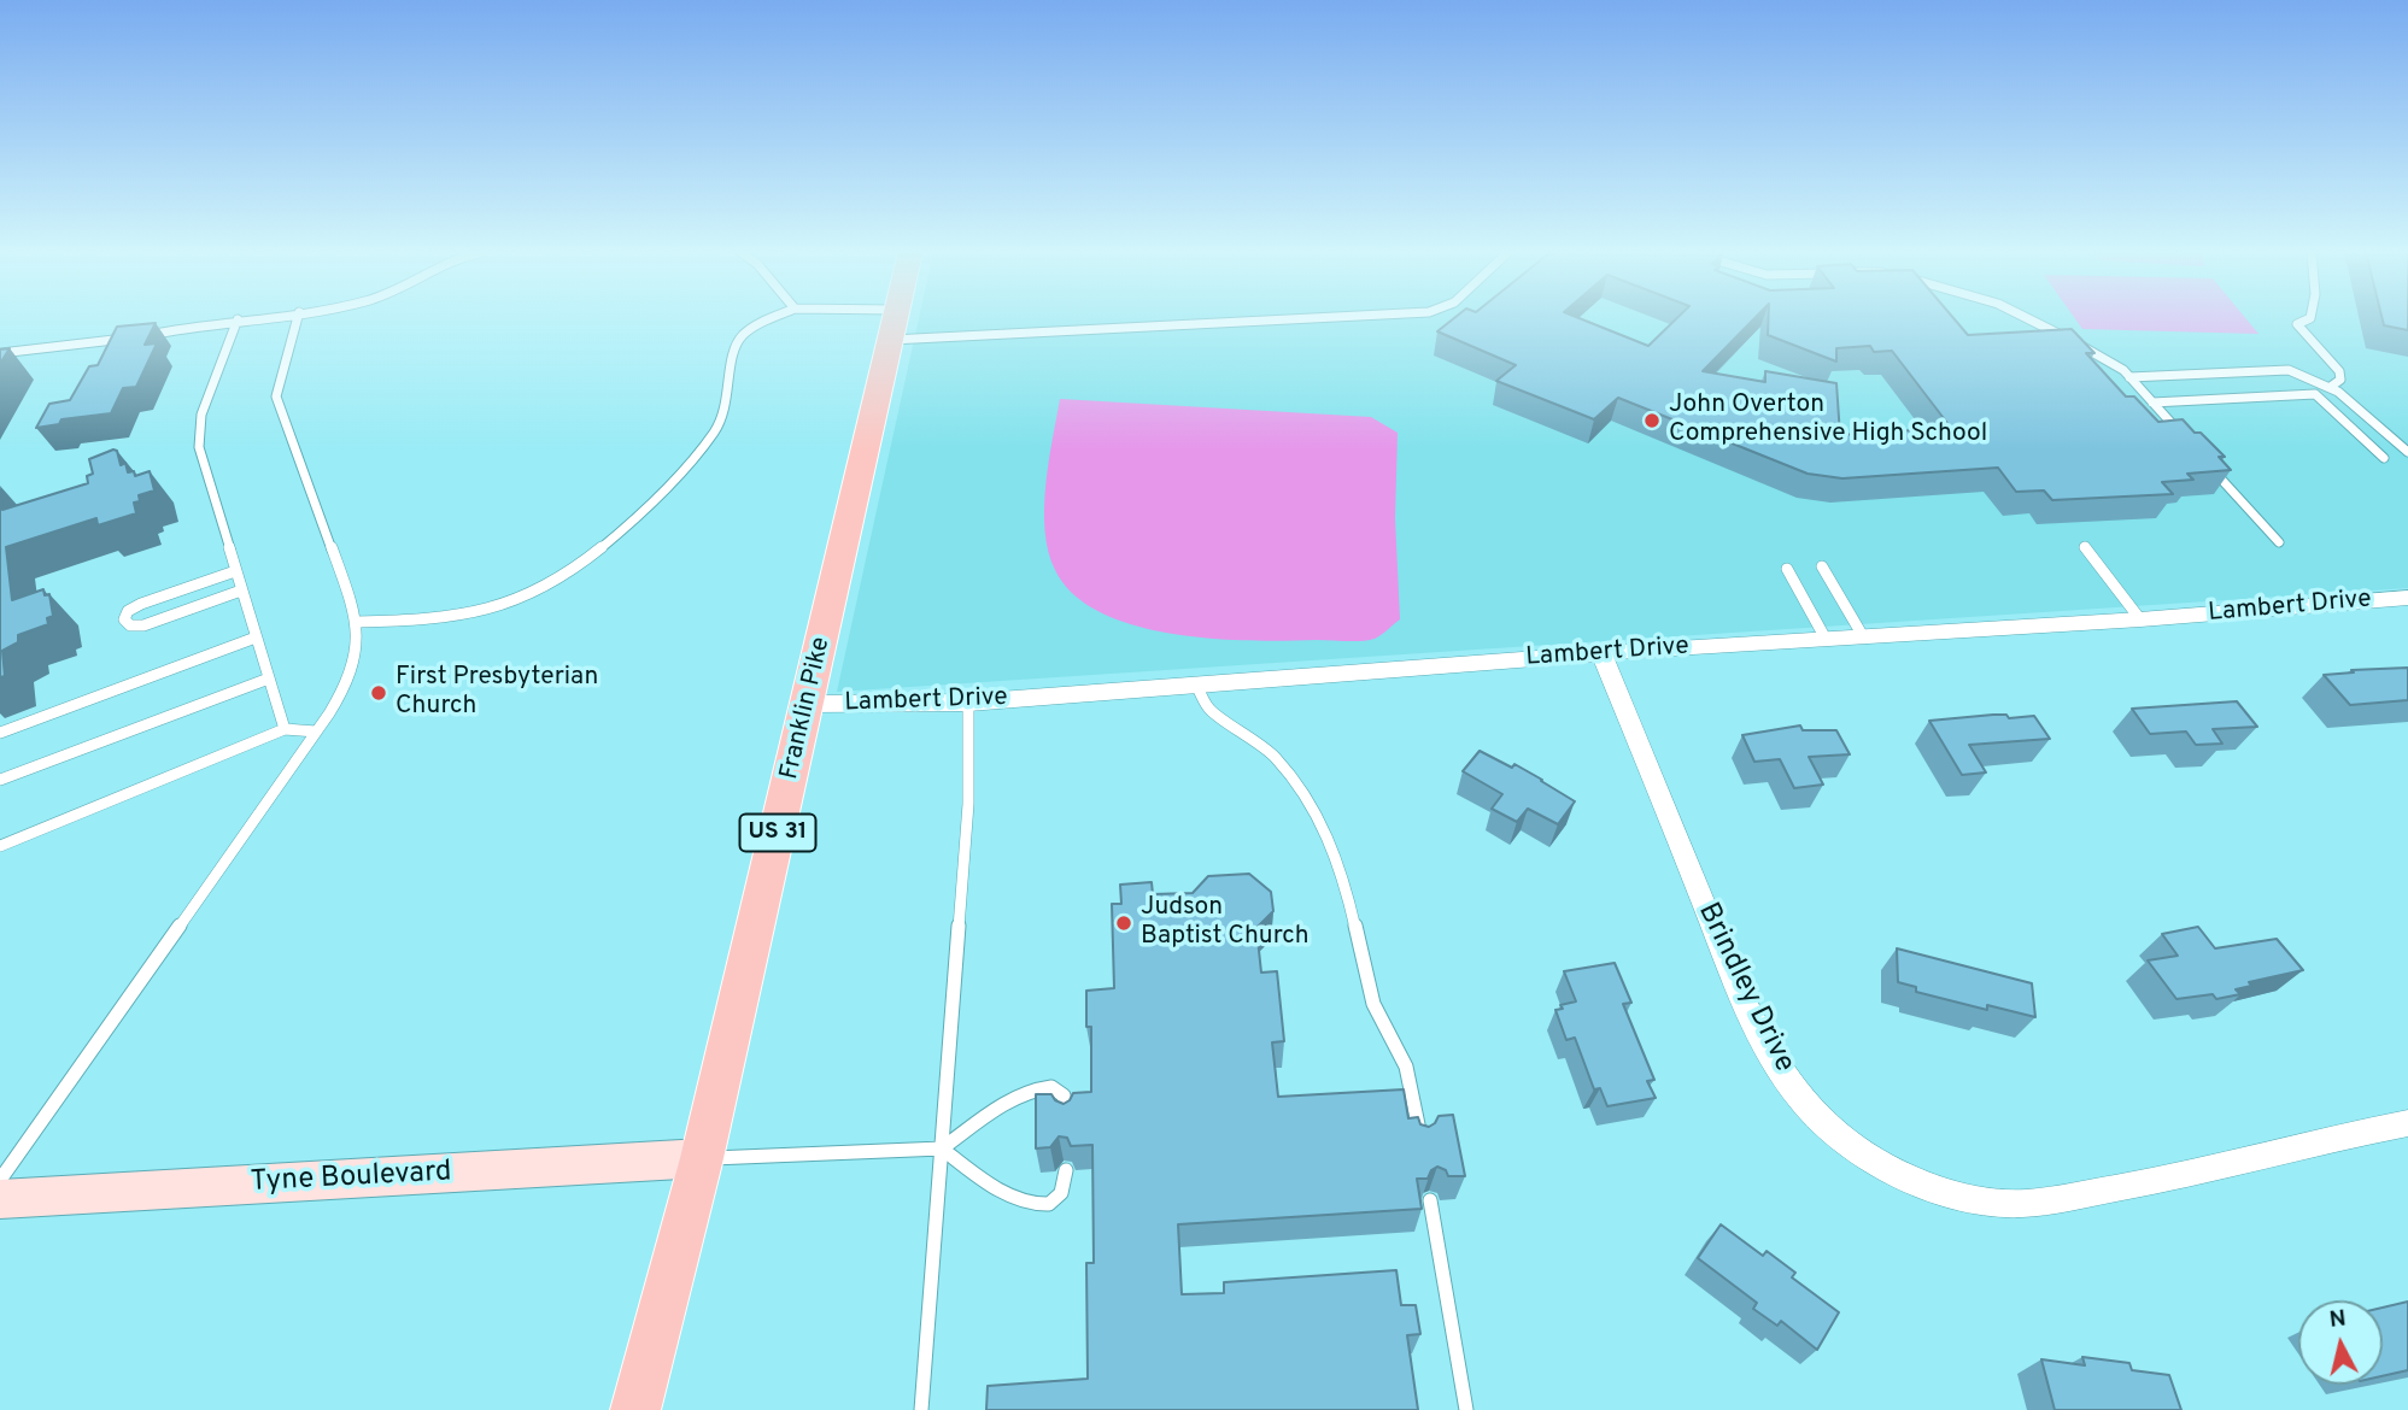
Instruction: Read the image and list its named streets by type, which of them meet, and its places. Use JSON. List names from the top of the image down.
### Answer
{
  "streets": {
    "main road": ["Franklin Pike", "US 31"],
    "street": ["Lambert Drive", "Brindley Drive", "Tyne Boulevard"]
  },
  "crossings": [
    ["Lambert Drive", "Franklin Pike"],
    ["Lambert Drive", "Brindley Drive"],
    ["Franklin Pike", "Tyne Boulevard"]
  ],
  "places": ["John Overton Comprehensive High School", "First Presbyterian Church", "Judson Baptist Church"],
  "north": "top"
}
